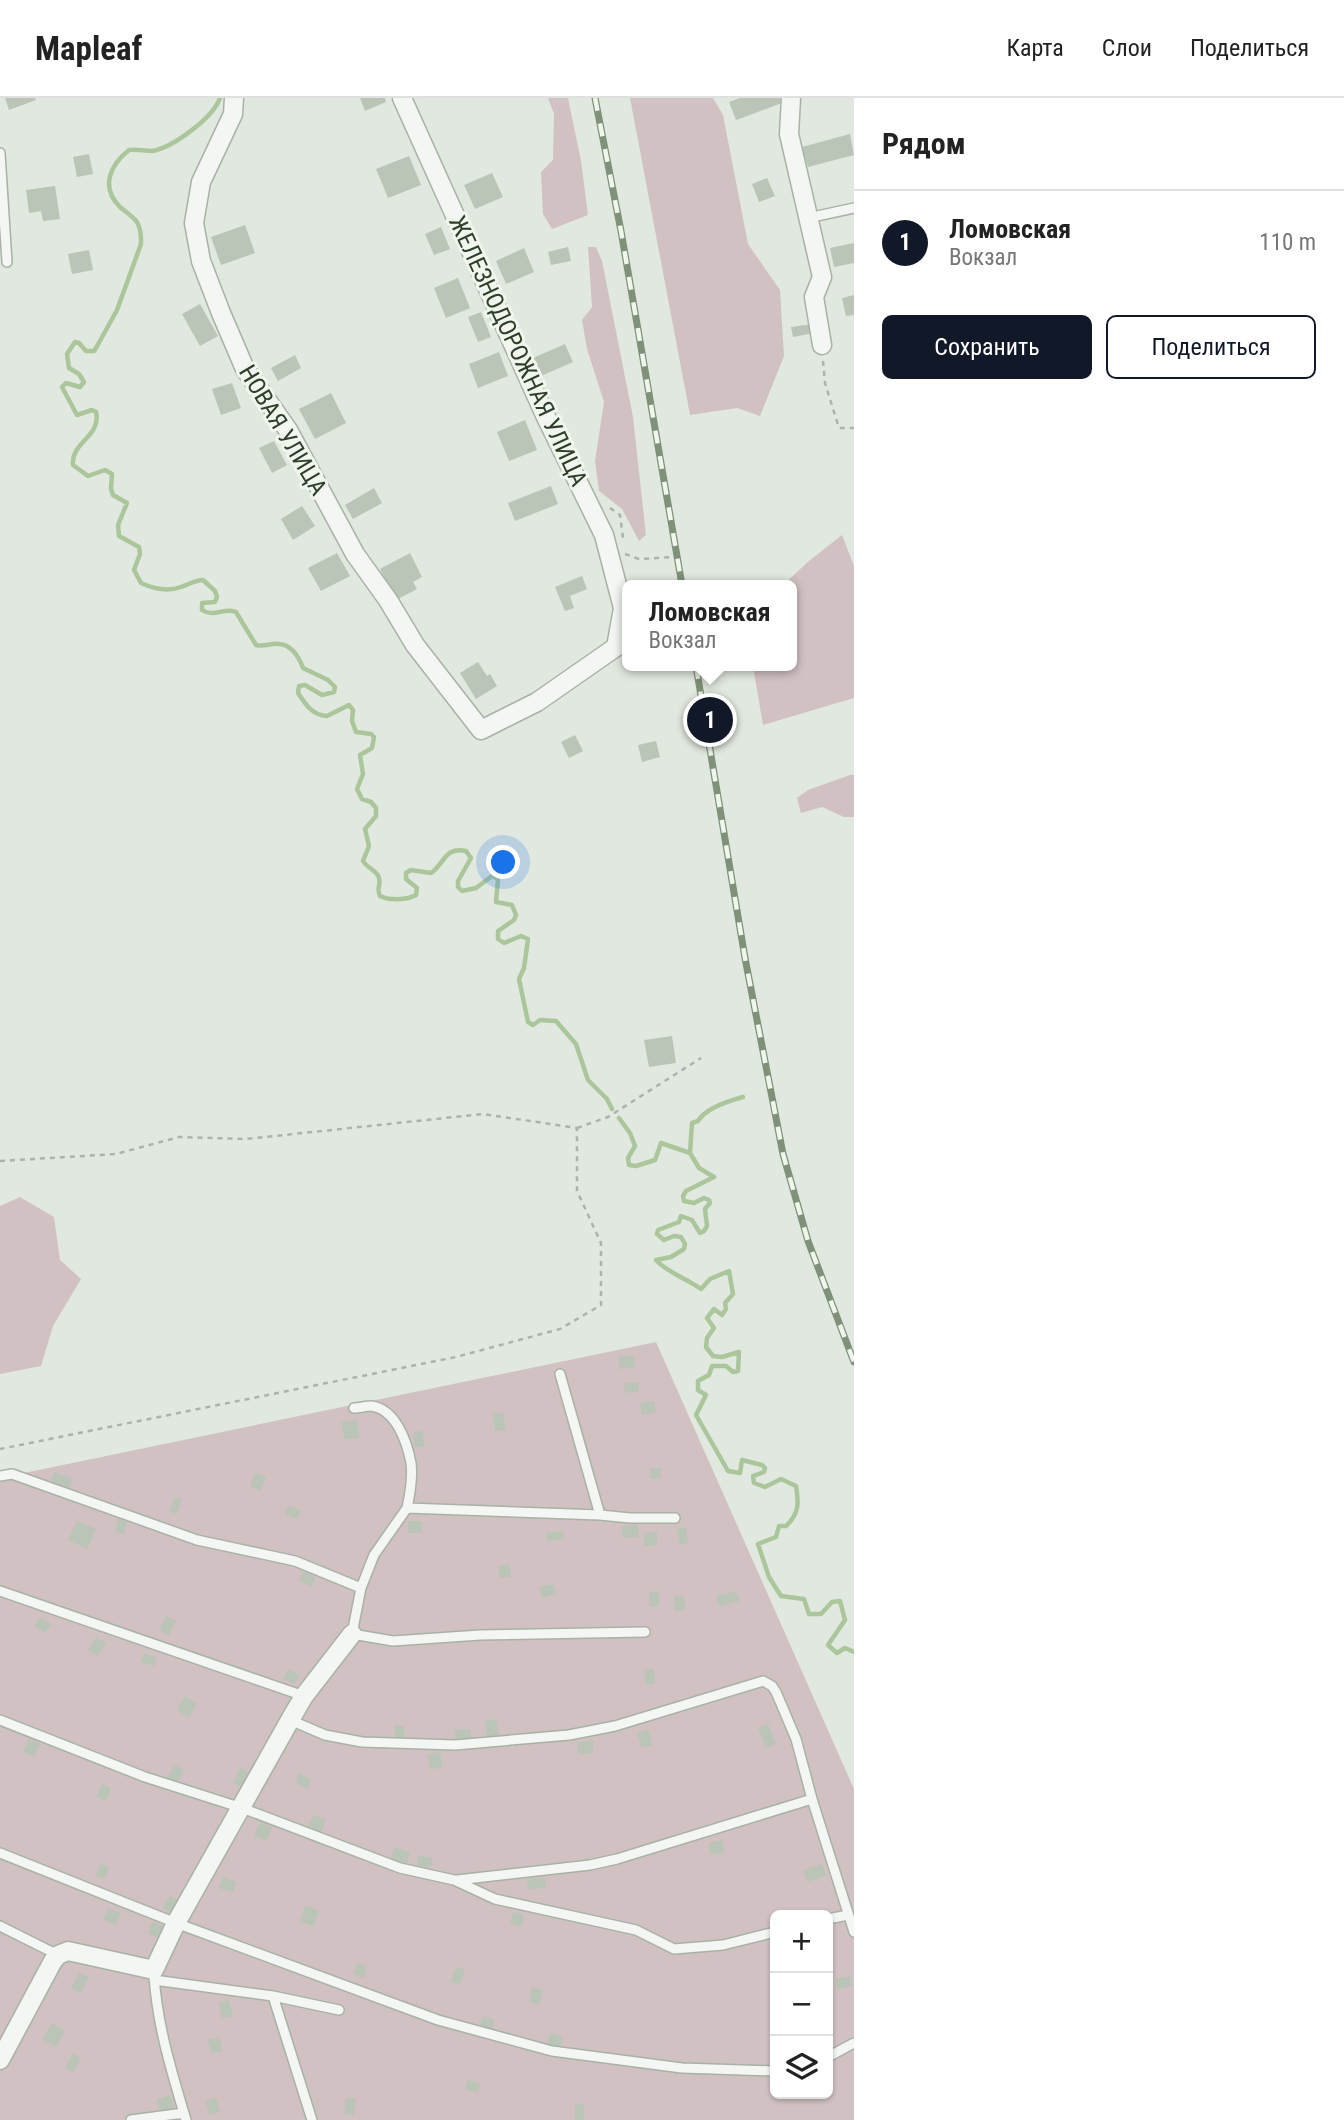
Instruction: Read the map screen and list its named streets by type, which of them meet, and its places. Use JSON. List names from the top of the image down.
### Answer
{
  "streets": {
    "street": ["ЖЕЛЕЗНОДОРОЖНАЯ УЛИЦА", "НОВАЯ УЛИЦА"]
  },
  "page": {
    "header": "Mapleaf",
    "nav": ["Карта", "Слои", "Поделиться"],
    "heading": "Рядом",
    "list": [
      {
        "mark": "1",
        "name": "Ломовская",
        "note": "Вокзал",
        "value": "110 m"
      }
    ],
    "buttons": ["Сохранить", "Поделиться"],
    "popup": ["Ломовская", "Вокзал"],
    "pins": "1",
    "map_buttons": ["+", "−"]
  }
}
